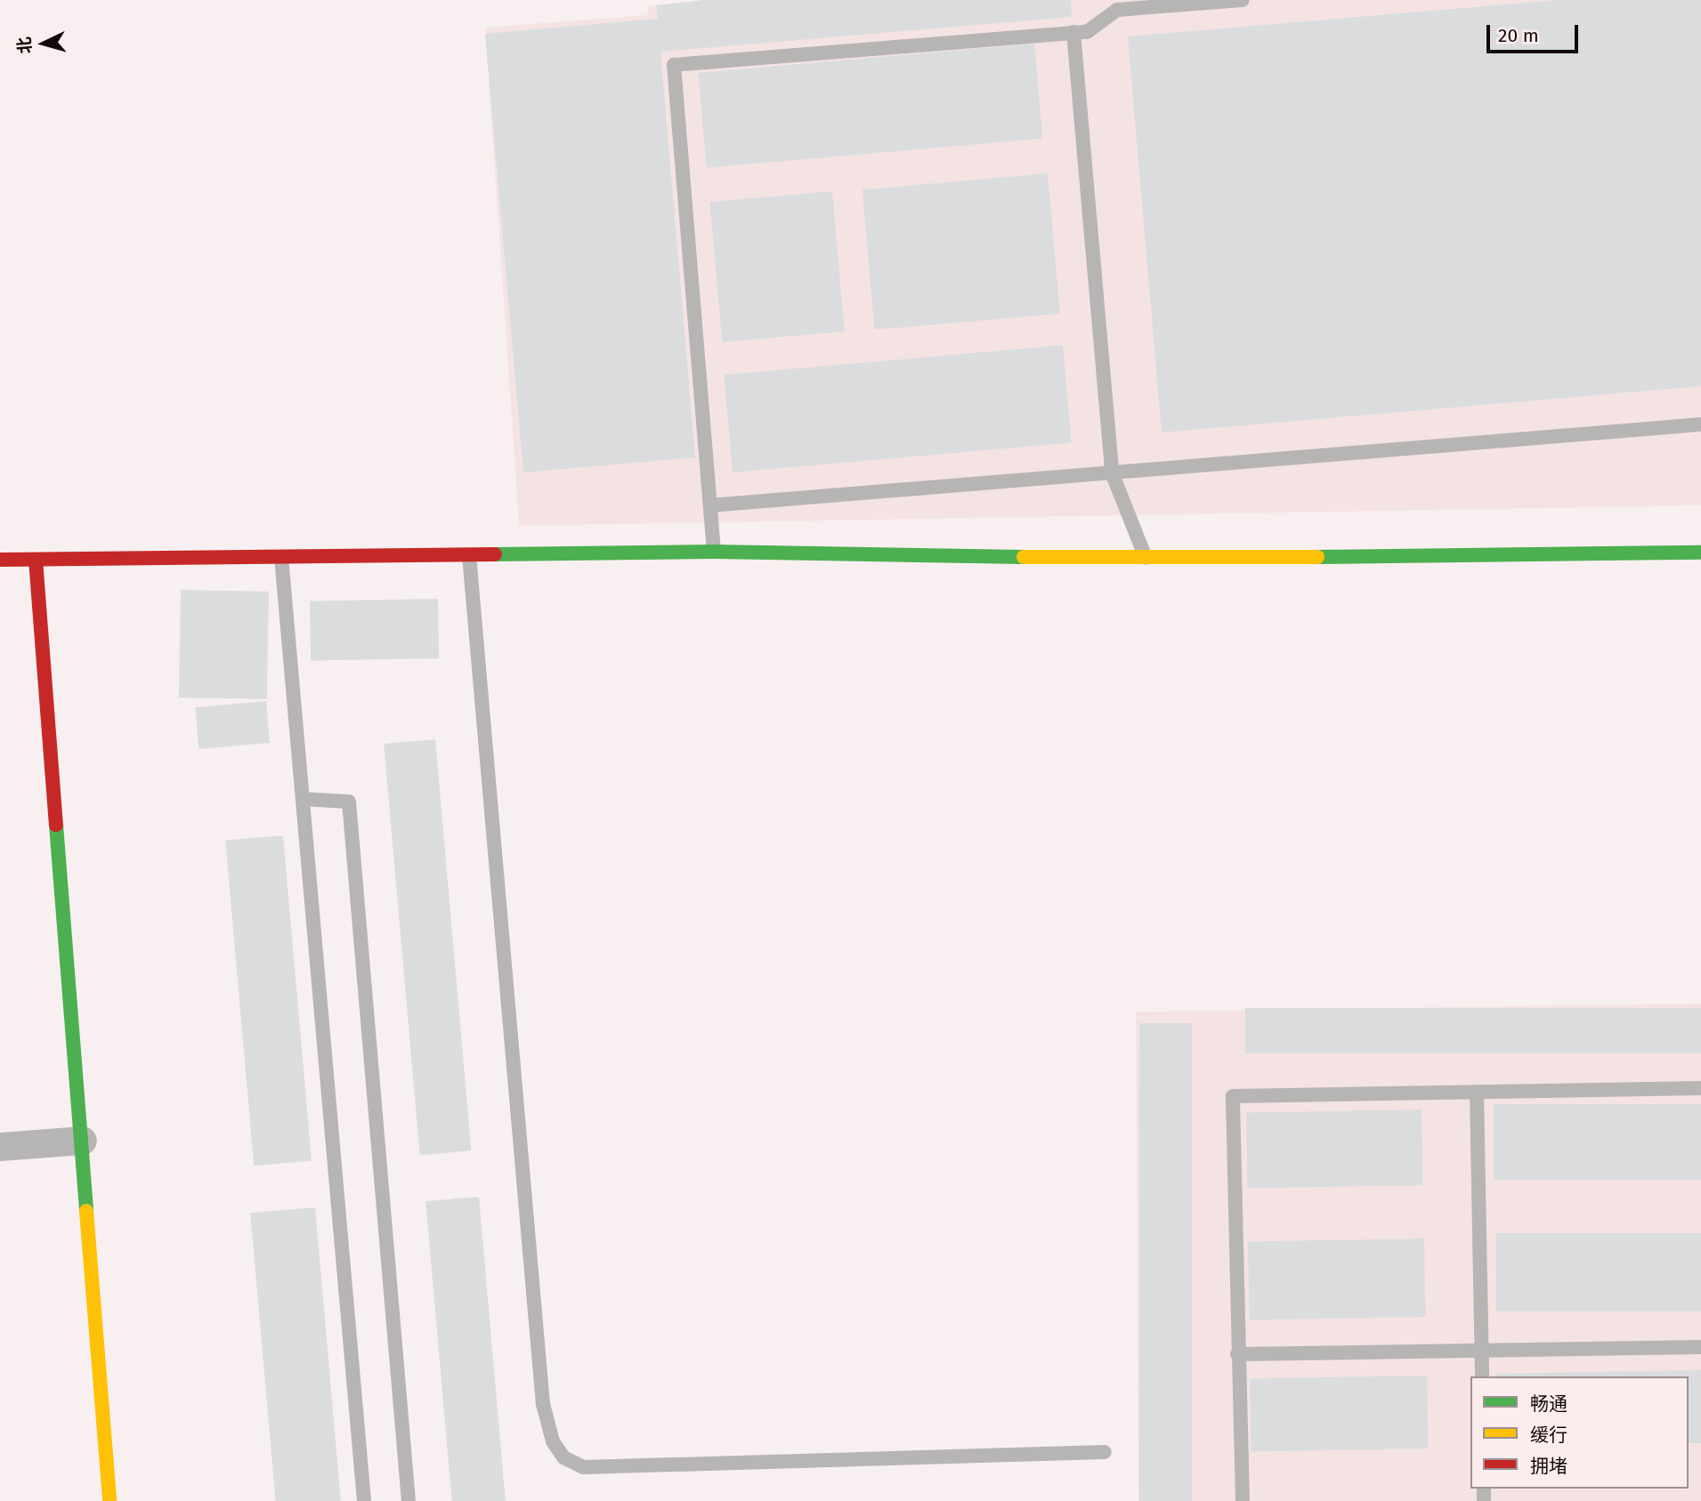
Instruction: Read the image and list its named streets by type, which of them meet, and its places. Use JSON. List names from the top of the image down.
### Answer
{
  "legend": ["畅通", "缓行", "拥堵"],
  "scale_bar": "20 m",
  "north": "left"
}
